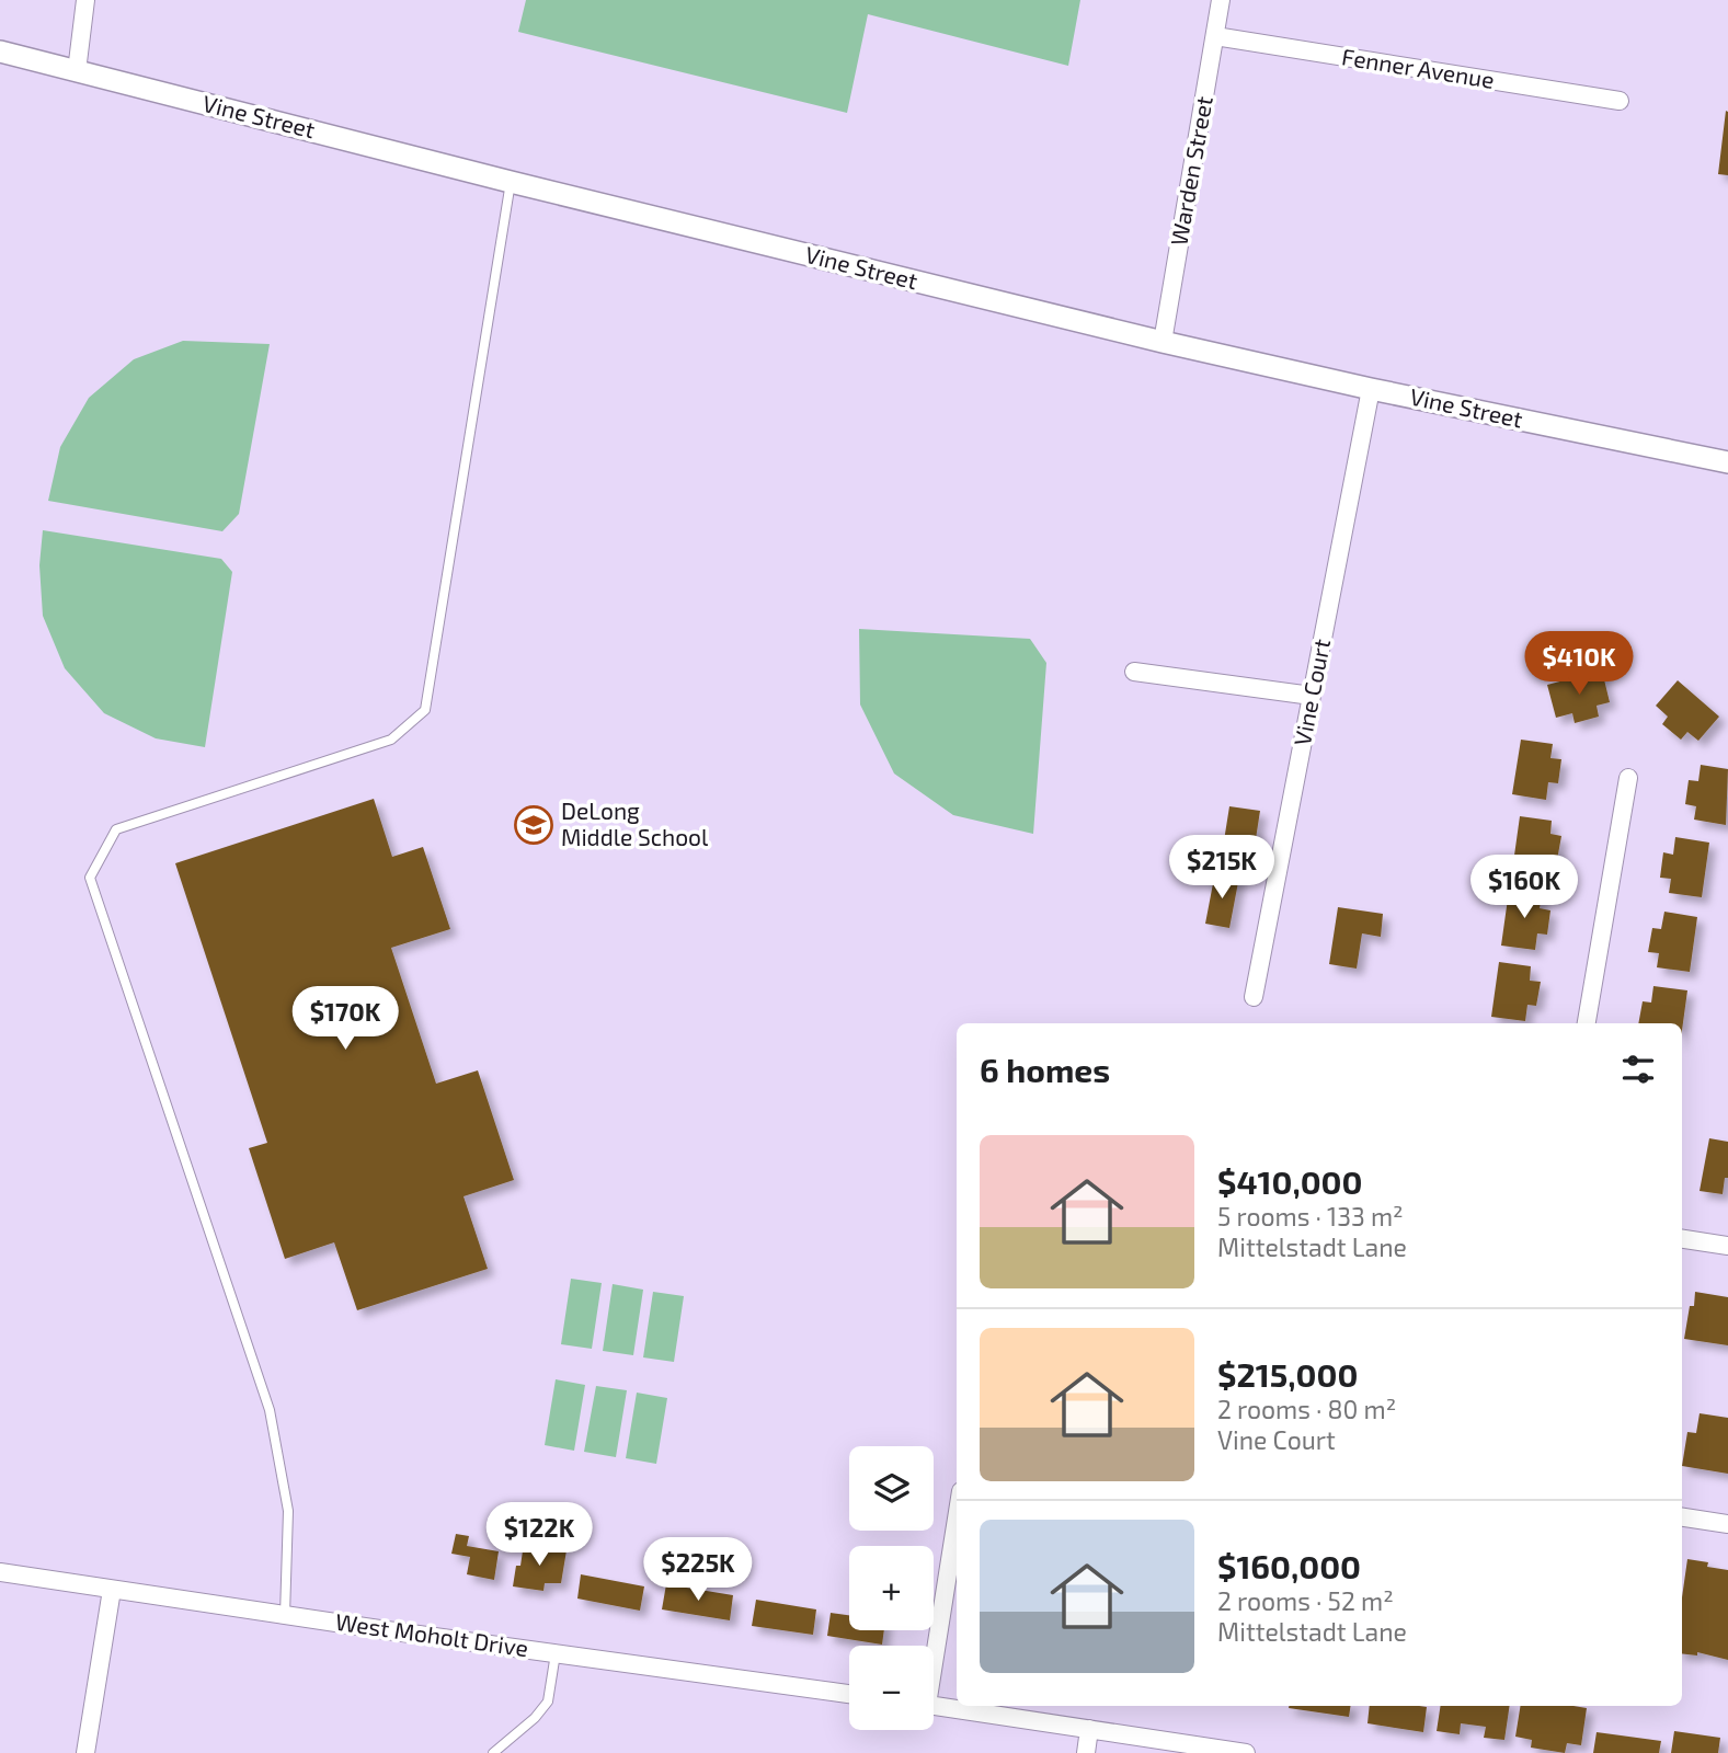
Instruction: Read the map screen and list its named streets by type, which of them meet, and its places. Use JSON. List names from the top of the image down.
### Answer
{
  "streets": {
    "street": [
      "Fenner Avenue",
      "Vine Street",
      "Warden Street",
      "Vine Court",
      "West Moholt Drive"
    ]
  },
  "crossings": [
    ["Fenner Avenue", "Warden Street"],
    ["Vine Street", "Warden Street"],
    ["Vine Street", "Vine Court"]
  ],
  "places": {
    "school or university": ["DeLong Middle School"]
  },
  "page": {
    "price": [
      "$410K",
      "$215K",
      "$160K",
      "$170K",
      "$122K",
      "$225K"
    ],
    "heading": "6 homes",
    "list": [
      {
        "name": "$410,000",
        "note": "5 rooms · 133 m² · Mittelstadt Lane"
      },
      {
        "name": "$215,000",
        "note": "2 rooms · 80 m² · Vine Court"
      },
      {
        "name": "$160,000",
        "note": "2 rooms · 52 m² · Mittelstadt Lane"
      }
    ],
    "map_buttons": ["+", "−"]
  }
}
